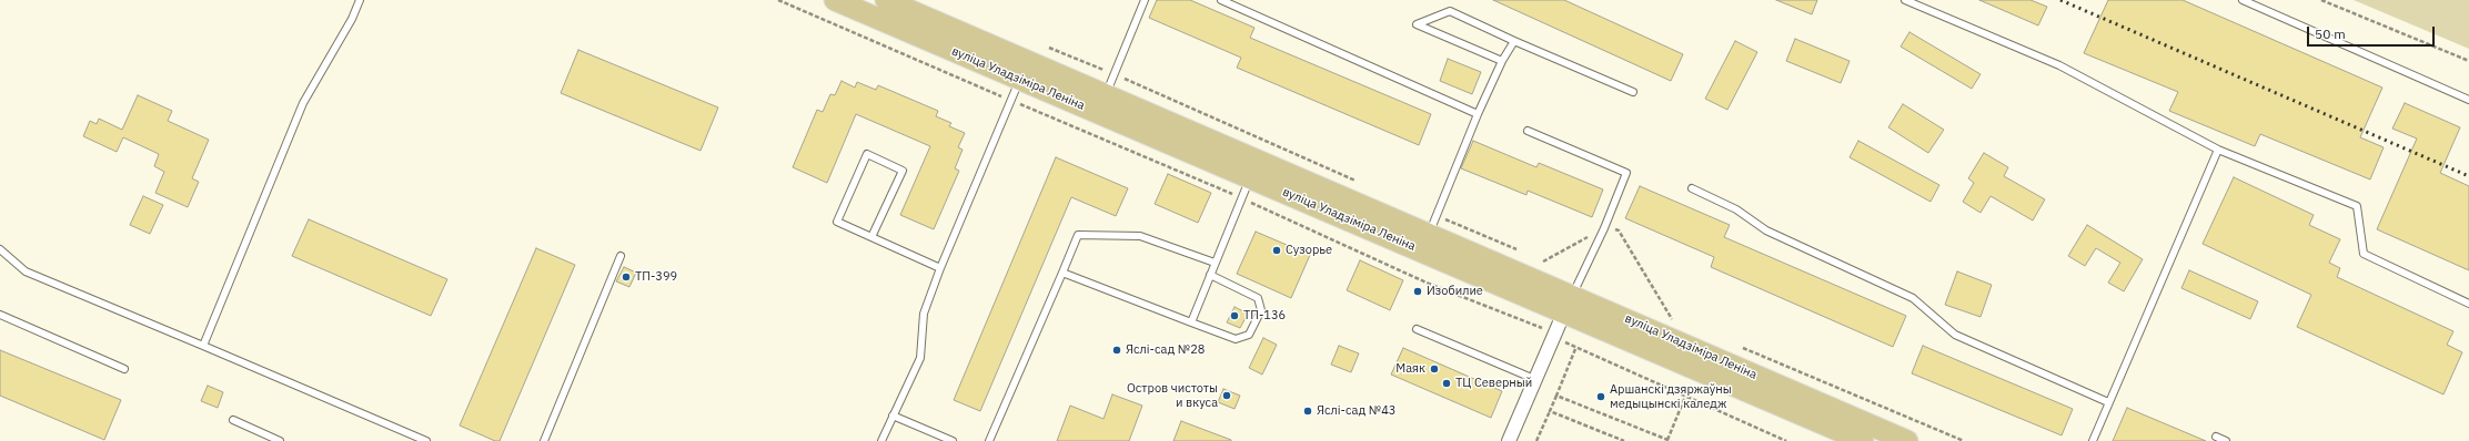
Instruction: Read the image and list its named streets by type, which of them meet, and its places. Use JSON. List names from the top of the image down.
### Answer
{
  "streets": {
    "main road": ["вуліца Уладзіміра Леніна"]
  },
  "places": [
    "Сузорье",
    "ТП-399",
    "Изобилие",
    "ТП-136",
    "Яслі-сад №28",
    "Маяк",
    "ТЦ Северный",
    "Остров чистоты и вкуса",
    "Аршанскі дзяржаўны медыцынскі каледж",
    "Яслі-сад №43"
  ],
  "scale_bar": "50 m"
}
